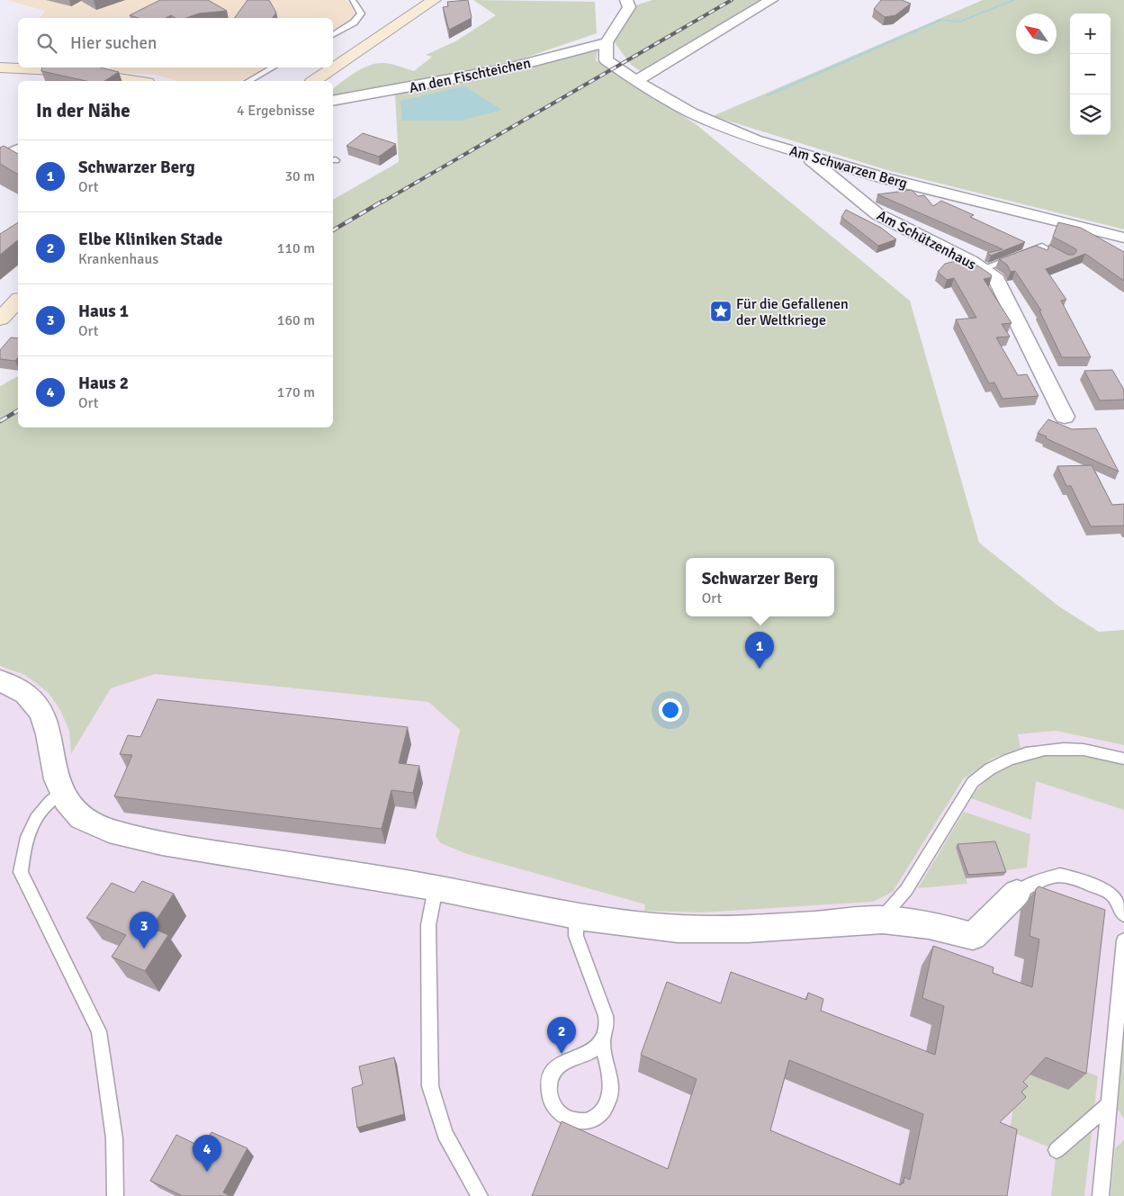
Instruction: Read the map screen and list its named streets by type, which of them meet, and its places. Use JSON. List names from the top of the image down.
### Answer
{
  "streets": {
    "street": ["An den Fischteichen", "Am Schwarzen Berg", "Am Schützenhaus"]
  },
  "crossings": [
    ["An den Fischteichen", "Am Schwarzen Berg"],
    ["Am Schwarzen Berg", "Am Schützenhaus"]
  ],
  "places": {
    "place": ["Für die Gefallenen der Weltkriege"]
  },
  "north": "top left",
  "page": {
    "map_buttons": ["+", "−"],
    "search": "Hier suchen",
    "heading": ["In der Nähe", "4 Ergebnisse"],
    "list": [
      {
        "mark": "1",
        "name": "Schwarzer Berg",
        "note": "Ort",
        "value": "30 m"
      },
      {
        "mark": "2",
        "name": "Elbe Kliniken Stade",
        "note": "Krankenhaus",
        "value": "110 m"
      },
      {
        "mark": "3",
        "name": "Haus 1",
        "note": "Ort",
        "value": "160 m"
      },
      {
        "mark": "4",
        "name": "Haus 2",
        "note": "Ort",
        "value": "170 m"
      }
    ],
    "popup": ["Schwarzer Berg", "Ort"],
    "pins": [
      "1",
      "3",
      "2",
      "4"
    ]
  }
}
